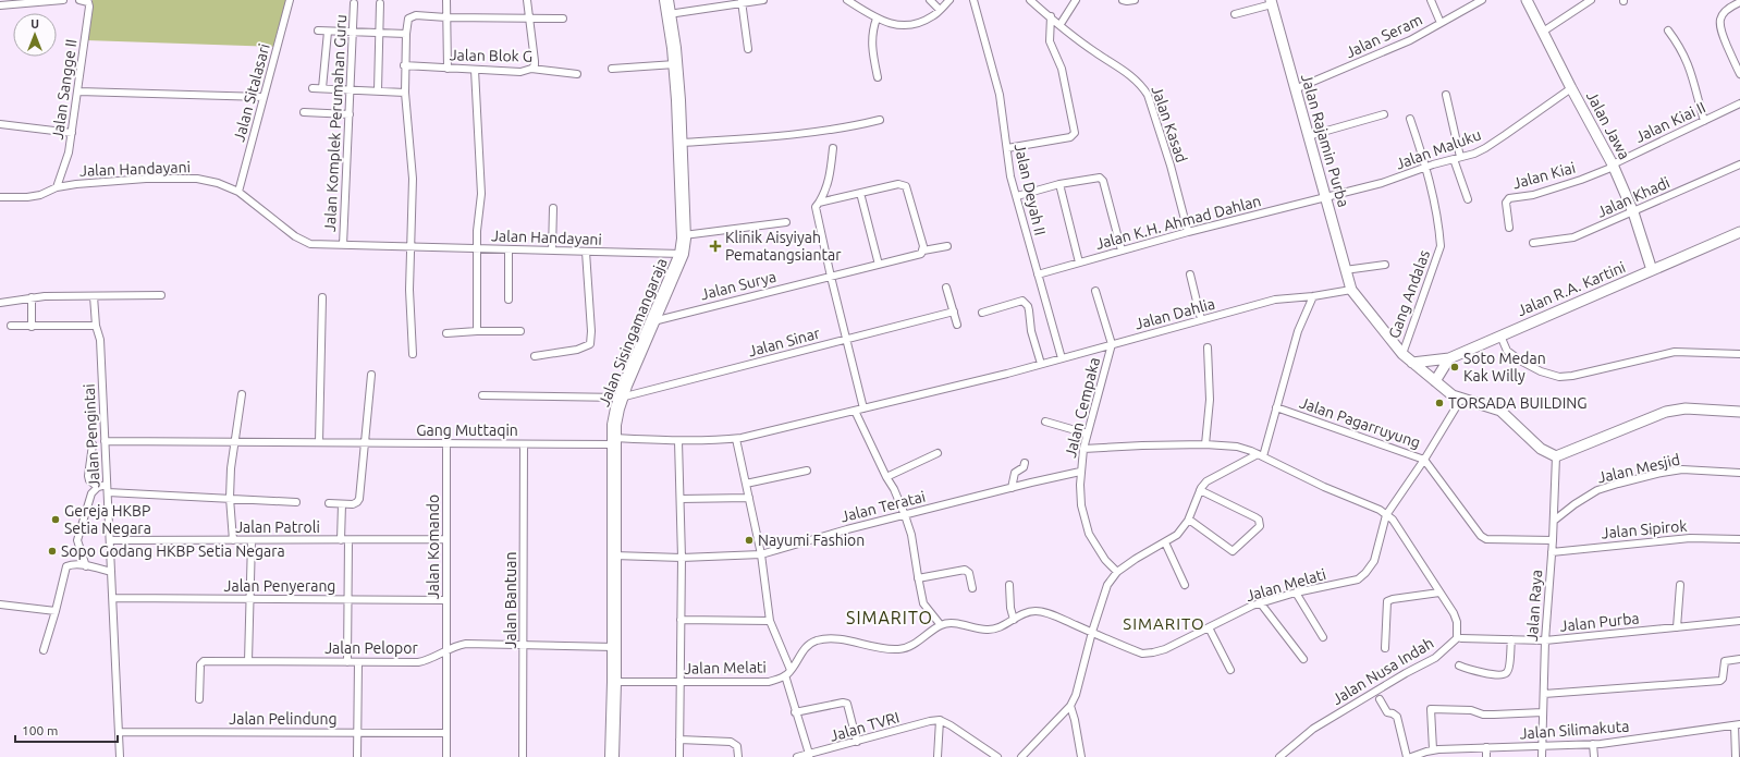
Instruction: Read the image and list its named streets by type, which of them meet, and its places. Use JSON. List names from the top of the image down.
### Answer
{
  "streets": {
    "highway": ["Jalan Sisingamangaraja"],
    "street": [
      "Jalan Seram",
      "Jalan Blok G",
      "Jalan Sangge II",
      "Jalan Sitalasari",
      "Jalan Kiai II",
      "Jalan Komplek Perumahan Guru",
      "Jalan Kasad",
      "Jalan Jawa",
      "Jalan Rajamin Purba",
      "Jalan Maluku",
      "Jalan Handayani",
      "Jalan Kiai",
      "Jalan Deyah II",
      "Jalan Khadi",
      "Jalan K.H. Ahmad Dahlan",
      "Jalan Surya",
      "Jalan R.A. Kartini",
      "Gang Andalas",
      "Jalan Dahlia",
      "Jalan Sinar",
      "Jalan Cempaka",
      "Jalan Pagarruyung",
      "Gang Muttaqin",
      "Jalan Pengintai",
      "Jalan Mesjid",
      "Jalan Teratai",
      "Jalan Patroli",
      "Jalan Sipirok",
      "Jalan Komando",
      "Jalan Melati",
      "Jalan Penyerang",
      "Jalan Bantuan",
      "Jalan Raya",
      "Jalan Purba",
      "Jalan Pelopor",
      "Jalan Nusa Indah",
      "Jalan Pelindung",
      "Jalan TVRI",
      "Jalan Silimakuta"
    ]
  },
  "crossings": [
    ["Jalan Seram", "Jalan Rajamin Purba"],
    ["Jalan Sangge II", "Jalan Handayani"],
    ["Jalan Sitalasari", "Jalan Handayani"],
    ["Jalan Kiai II", "Jalan Jawa"],
    ["Jalan Kiai II", "Jalan Kiai"],
    ["Jalan Komplek Perumahan Guru", "Jalan Handayani"],
    ["Jalan Kasad", "Jalan K.H. Ahmad Dahlan"],
    ["Jalan Jawa", "Jalan Maluku"],
    ["Jalan Jawa", "Jalan Kiai"],
    ["Jalan Jawa", "Jalan Khadi"],
    ["Jalan Jawa", "Jalan R.A. Kartini"],
    ["Jalan Rajamin Purba", "Jalan Maluku"],
    ["Jalan Rajamin Purba", "Jalan K.H. Ahmad Dahlan"],
    ["Jalan Rajamin Purba", "Jalan Dahlia"],
    ["Jalan Maluku", "Jalan K.H. Ahmad Dahlan"],
    ["Jalan Maluku", "Gang Andalas"],
    ["Jalan Handayani", "Jalan Sisingamangaraja"],
    ["Jalan Deyah II", "Jalan K.H. Ahmad Dahlan"],
    ["Jalan Deyah II", "Jalan Dahlia"],
    ["Jalan Surya", "Jalan Sisingamangaraja"],
    ["Jalan Dahlia", "Jalan Cempaka"],
    ["Jalan Dahlia", "Gang Muttaqin"],
    ["Jalan Sisingamangaraja", "Jalan Sinar"],
    ["Jalan Sisingamangaraja", "Gang Muttaqin"],
    ["Jalan Sisingamangaraja", "Jalan Teratai"],
    ["Jalan Sisingamangaraja", "Jalan Melati"],
    ["Jalan Sisingamangaraja", "Jalan Pelopor"],
    ["Jalan Cempaka", "Jalan Teratai"],
    ["Jalan Pagarruyung", "Jalan Melati"],
    ["Jalan Pagarruyung", "Jalan Raya"],
    ["Gang Muttaqin", "Jalan Pengintai"],
    ["Gang Muttaqin", "Jalan Komando"],
    ["Gang Muttaqin", "Jalan Bantuan"],
    ["Jalan Pengintai", "Jalan Patroli"],
    ["Jalan Pengintai", "Jalan Penyerang"],
    ["Jalan Pengintai", "Jalan Pelindung"],
    ["Jalan Mesjid", "Jalan Raya"],
    ["Jalan Patroli", "Jalan Komando"],
    ["Jalan Sipirok", "Jalan Raya"],
    ["Jalan Komando", "Jalan Penyerang"],
    ["Jalan Komando", "Jalan Pelopor"],
    ["Jalan Melati", "Jalan Nusa Indah"],
    ["Jalan Bantuan", "Jalan Pelopor"],
    ["Jalan Raya", "Jalan Purba"],
    ["Jalan Raya", "Jalan Silimakuta"]
  ],
  "districts": ["SIMARITO", "SIMARITO"],
  "places": {
    "health": ["Klinik Aisyiyah Pematangsiantar"],
    "other": [
      "Soto Medan Kak Willy",
      "TORSADA BUILDING",
      "Gereja HKBP Setia Negara",
      "Nayumi Fashion",
      "Sopo Godang HKBP Setia Negara"
    ]
  },
  "scale_bar": "100 m",
  "north": "top"
}
